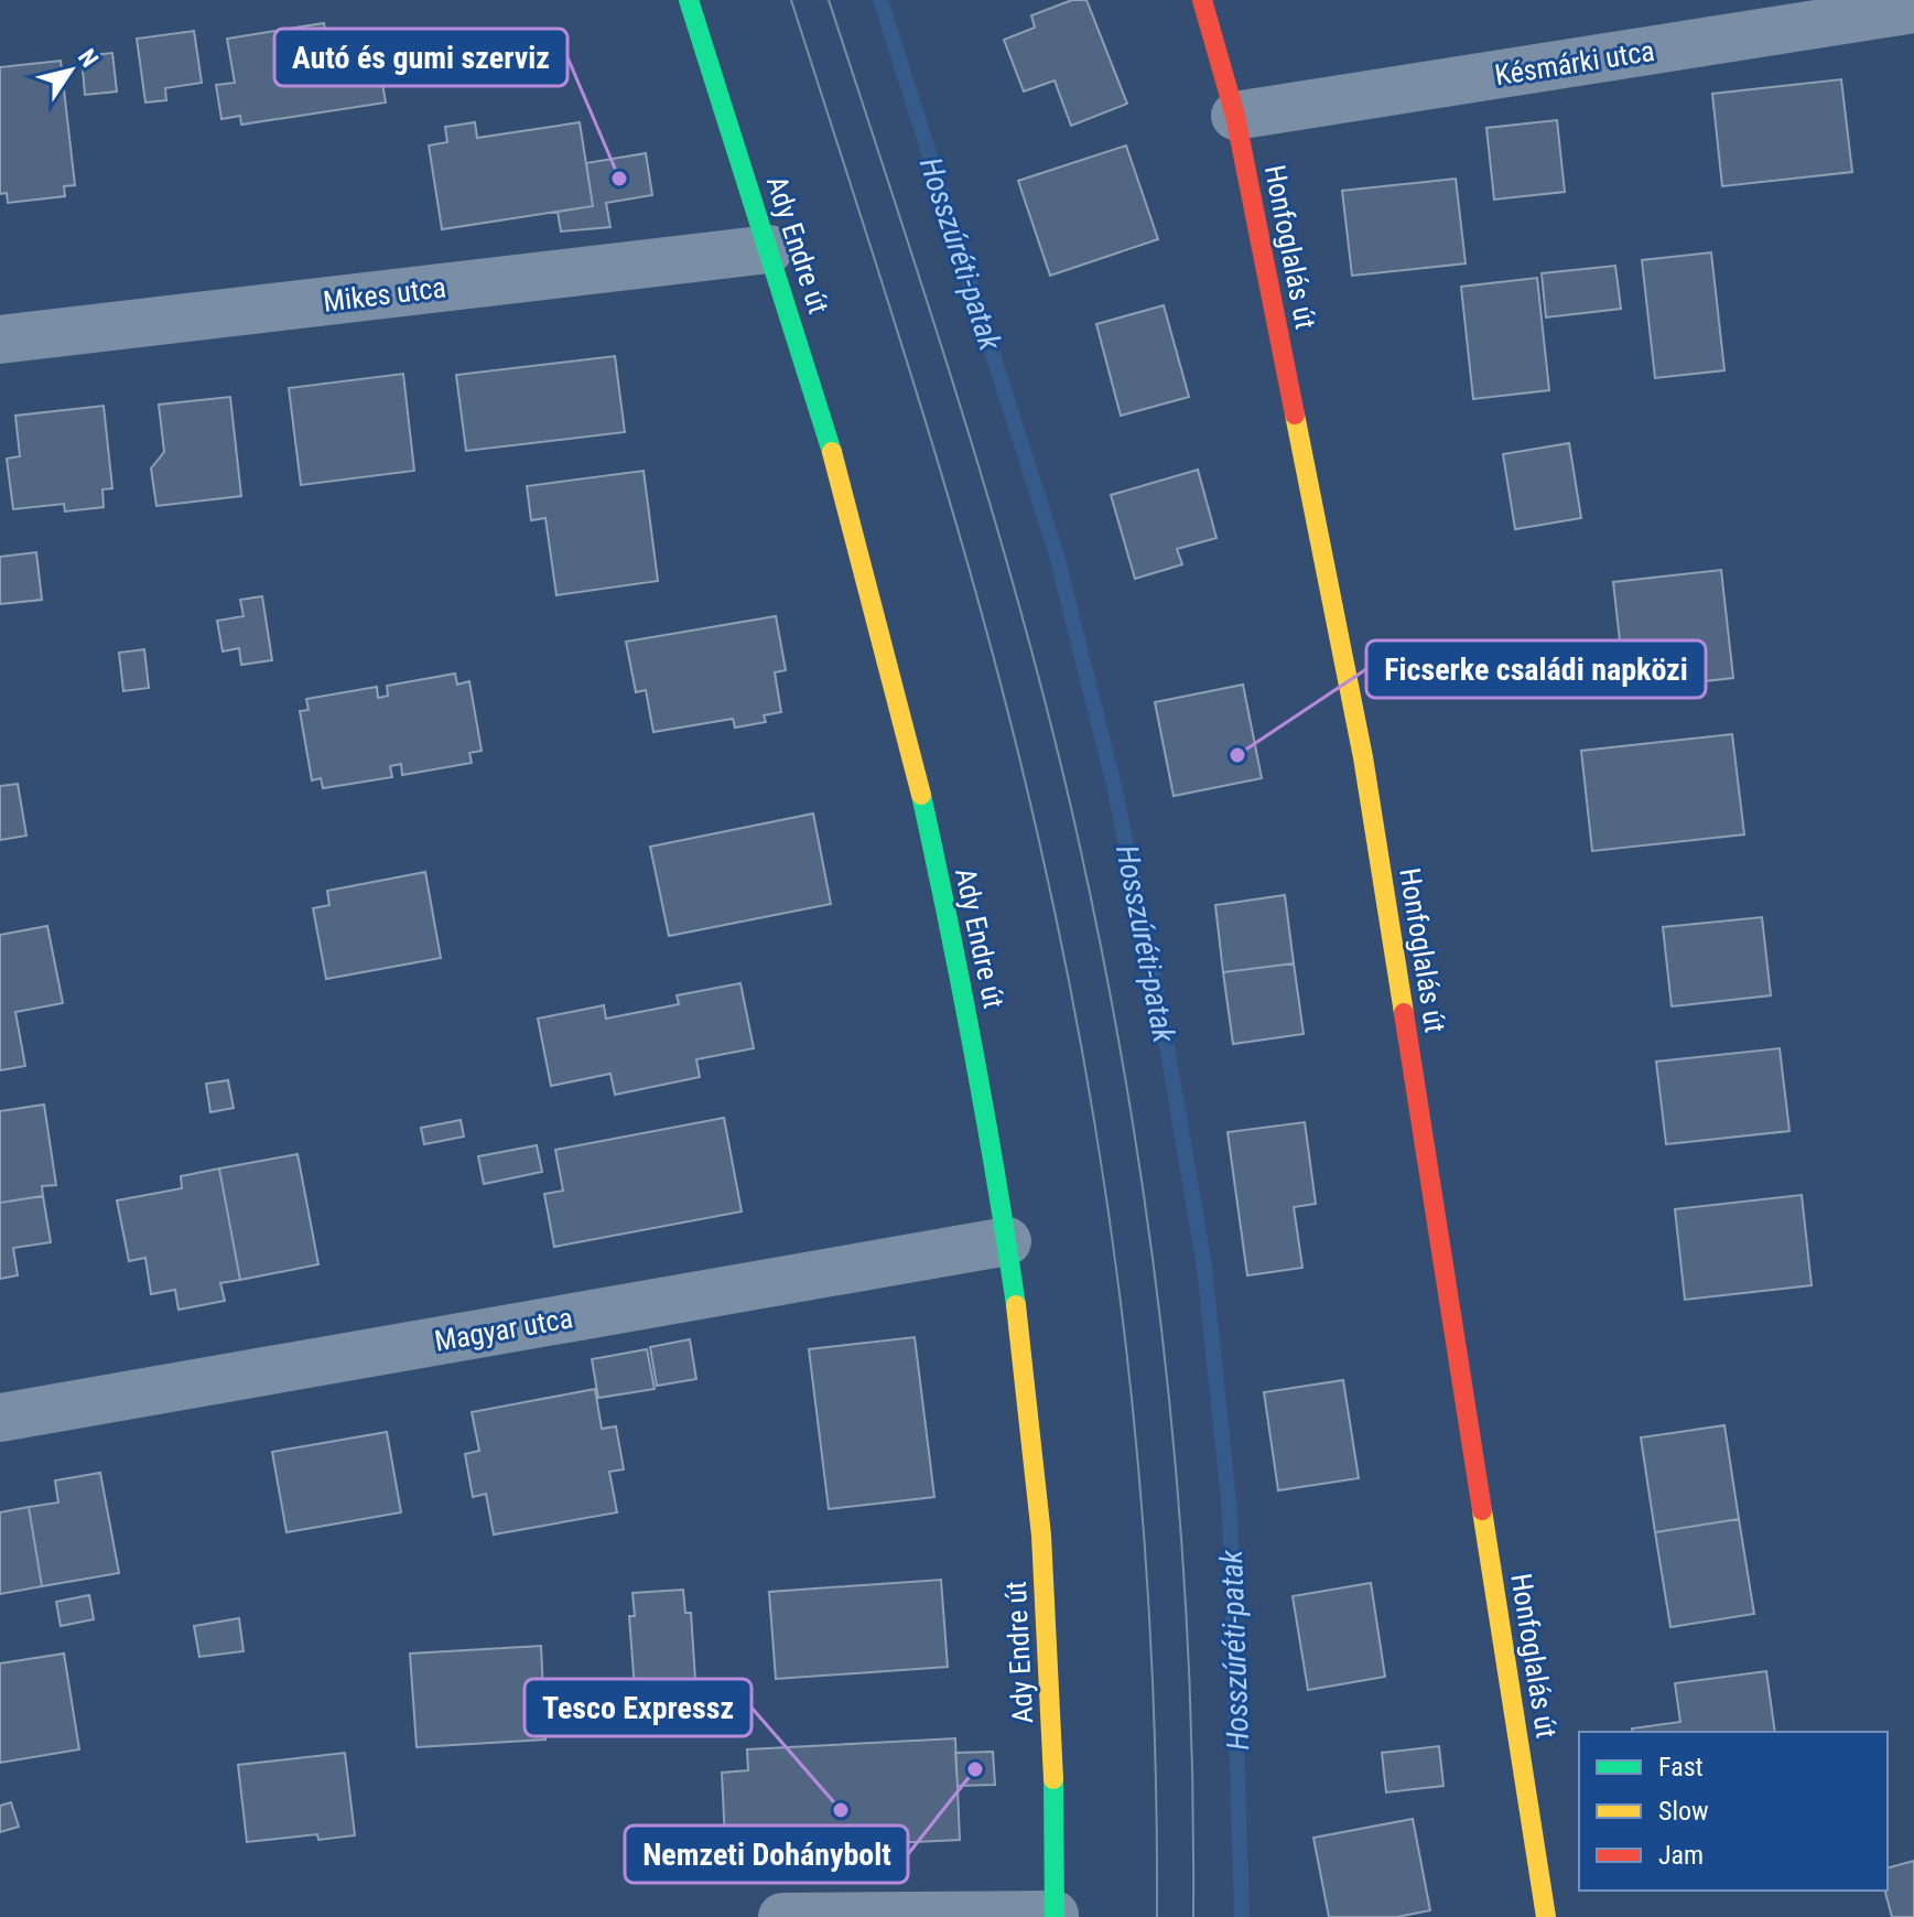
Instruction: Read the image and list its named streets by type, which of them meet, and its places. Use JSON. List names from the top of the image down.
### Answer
{
  "streets": {
    "street": [
      "Késmárki utca",
      "Ady Endre út",
      "Honfoglalás út",
      "Mikes utca",
      "Magyar utca"
    ]
  },
  "crossings": [
    ["Késmárki utca", "Honfoglalás út"],
    ["Ady Endre út", "Mikes utca"],
    ["Ady Endre út", "Magyar utca"]
  ],
  "water": ["Hosszúréti-patak"],
  "places": [
    "Autó és gumi szerviz",
    "Ficserke családi napközi",
    "Nemzeti Dohánybolt",
    "Tesco Expressz"
  ],
  "legend": ["Fast", "Slow", "Jam"],
  "north": "top right"
}
